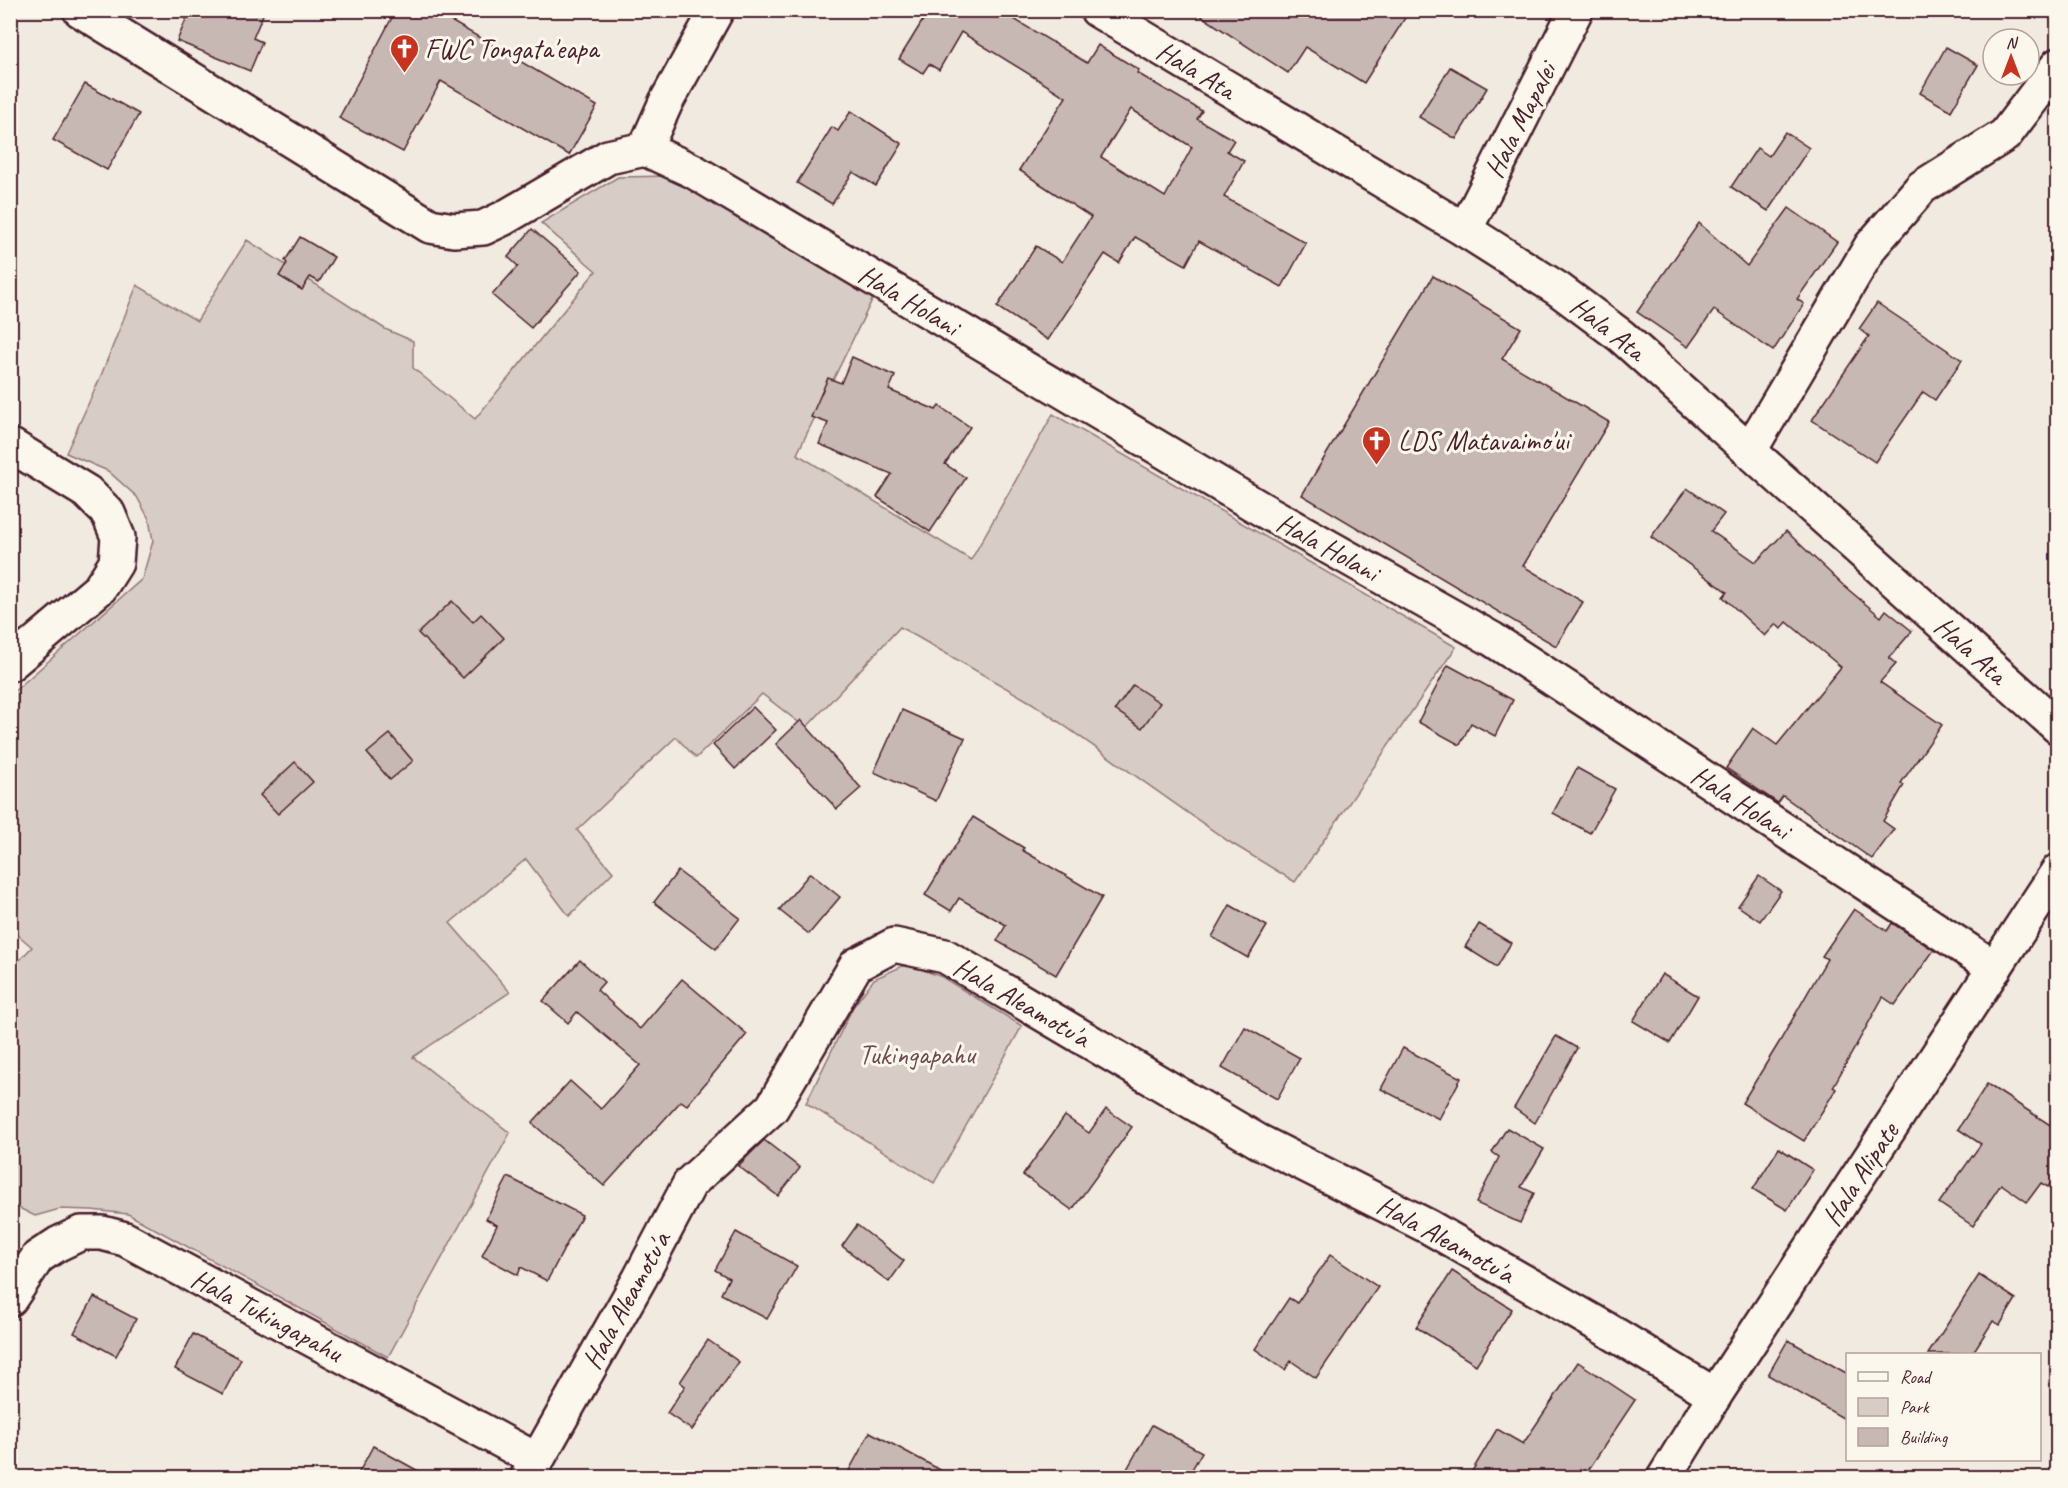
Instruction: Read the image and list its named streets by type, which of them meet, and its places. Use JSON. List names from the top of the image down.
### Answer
{
  "streets": {
    "street": [
      "Hala Ata",
      "Hala Mapalei",
      "Hala Holani",
      "Hala Aleamotu'a",
      "Hala Alipate",
      "Hala Tukingapahu"
    ]
  },
  "crossings": [
    ["Hala Ata", "Hala Mapalei"],
    ["Hala Holani", "Hala Alipate"],
    ["Hala Aleamotu'a", "Hala Alipate"],
    ["Hala Aleamotu'a", "Hala Tukingapahu"]
  ],
  "parks": ["Tukingapahu"],
  "places": {
    "church": ["FWC Tongata'eapa", "LDS Matavaimo'ui"]
  },
  "legend": ["Road", "Park", "Building"],
  "north": "top"
}
